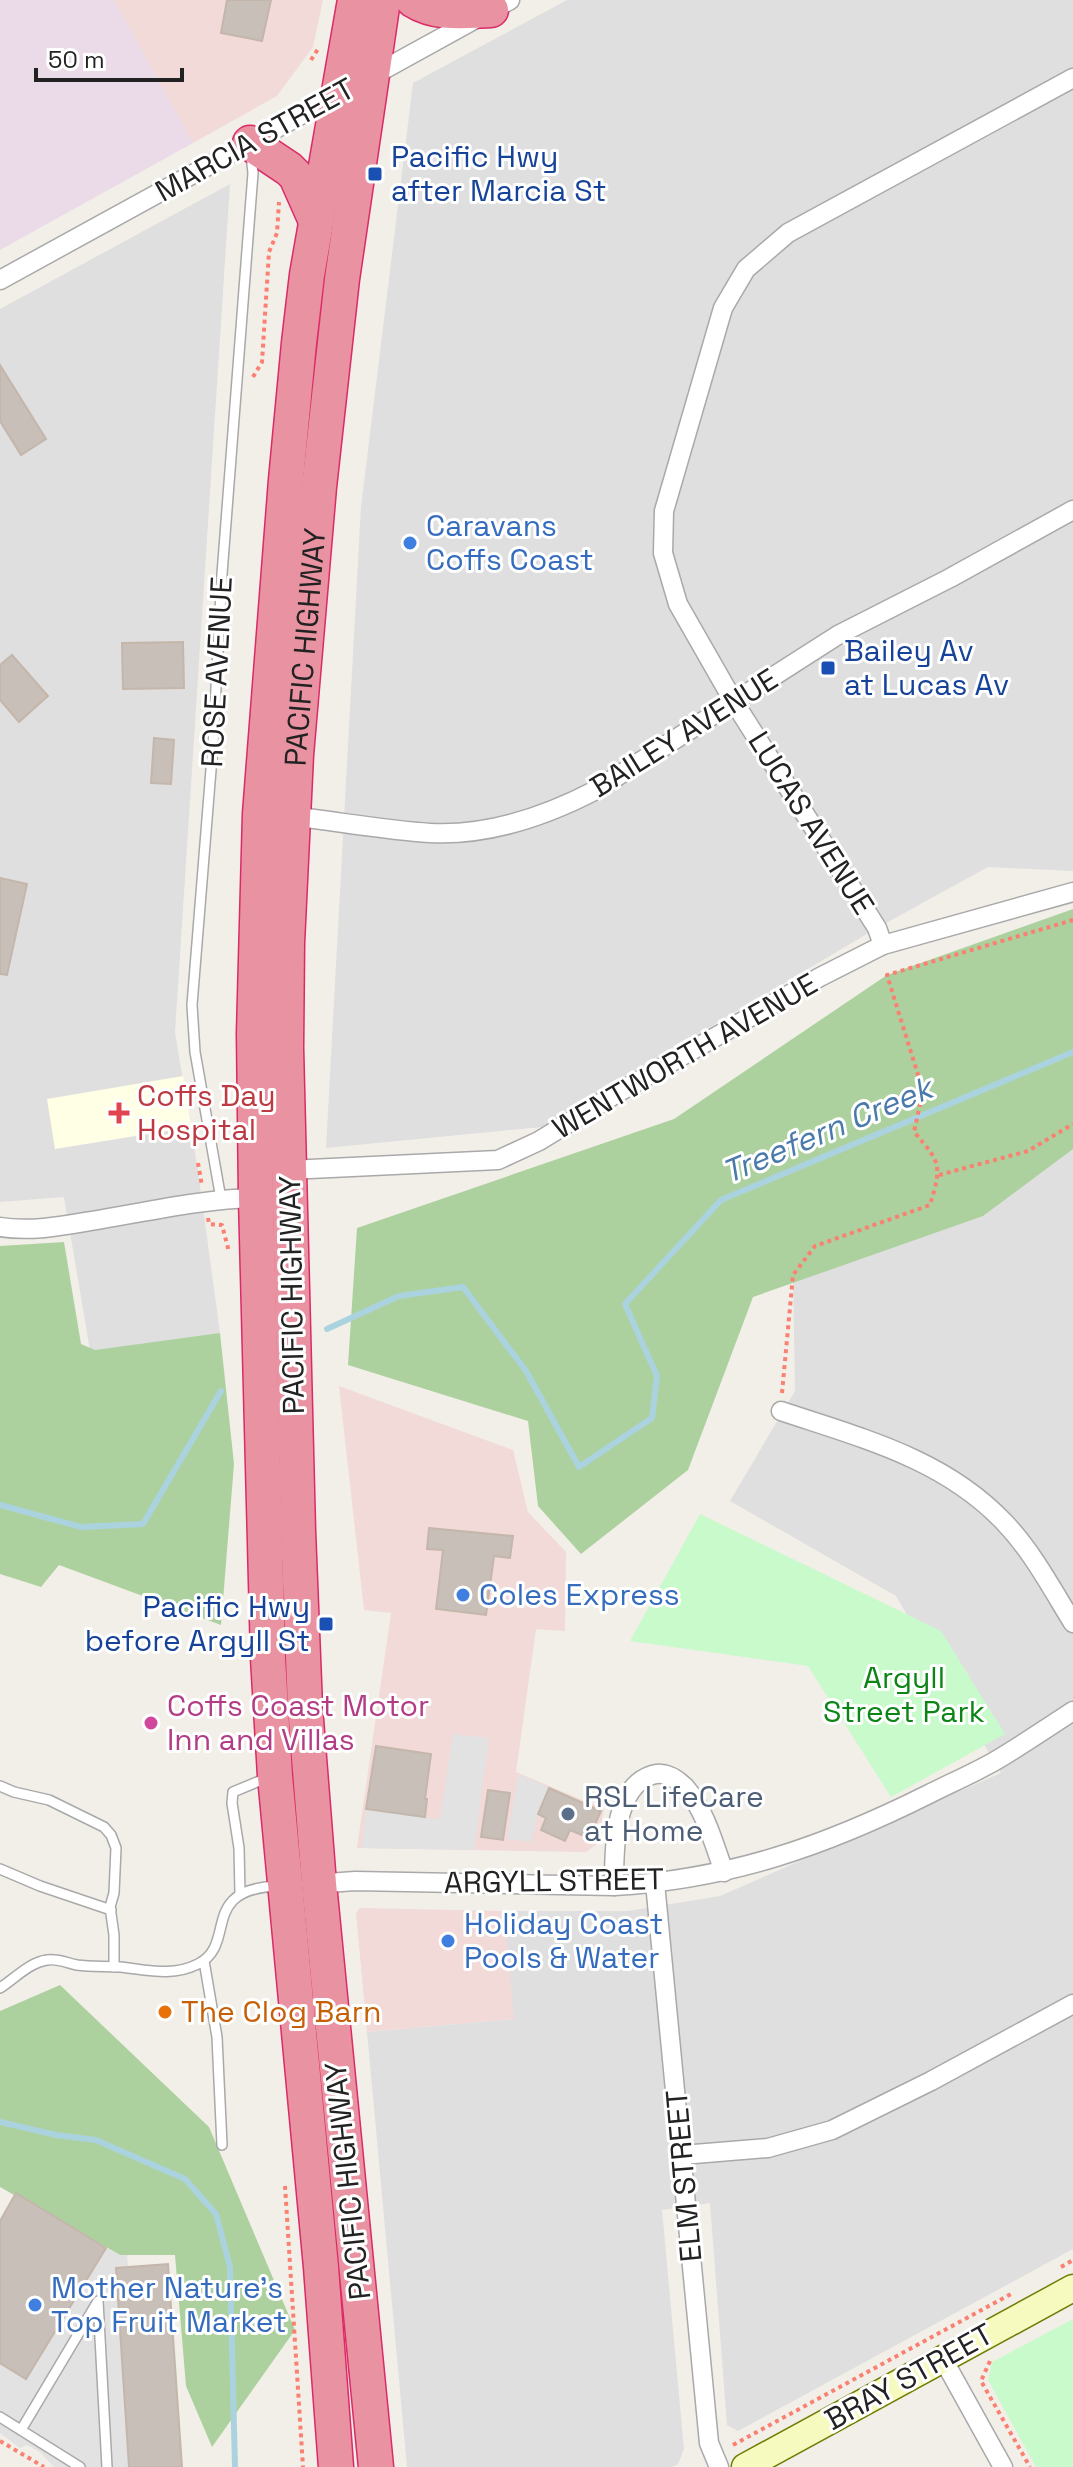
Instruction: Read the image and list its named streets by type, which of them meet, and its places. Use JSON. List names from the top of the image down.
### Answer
{
  "streets": {
    "highway": ["PACIFIC HIGHWAY"],
    "street": [
      "MARCIA STREET",
      "BAILEY AVENUE",
      "LUCAS AVENUE",
      "WENTWORTH AVENUE",
      "ARGYLL STREET",
      "ELM STREET",
      "BRAY STREET"
    ],
    "lane": ["ROSE AVENUE"]
  },
  "crossings": [
    ["MARCIA STREET", "PACIFIC HIGHWAY"],
    ["MARCIA STREET", "ROSE AVENUE"],
    ["PACIFIC HIGHWAY", "BAILEY AVENUE"],
    ["PACIFIC HIGHWAY", "WENTWORTH AVENUE"],
    ["PACIFIC HIGHWAY", "ARGYLL STREET"],
    ["BAILEY AVENUE", "LUCAS AVENUE"],
    ["LUCAS AVENUE", "WENTWORTH AVENUE"],
    ["ARGYLL STREET", "ELM STREET"]
  ],
  "water": ["Treefern Creek"],
  "parks": ["Argyll Street Park"],
  "places": {
    "transit": ["Pacific Hwy after Marcia St", "Bailey Av at Lucas Av", "Pacific Hwy before Argyll St"],
    "other": [
      "Caravans Coffs Coast",
      "Coles Express",
      "Coffs Coast Motor Inn and Villas",
      "RSL LifeCare at Home",
      "Holiday Coast Pools & Water",
      "The Clog Barn",
      "Mother Nature's Top Fruit Market"
    ],
    "health": ["Coffs Day Hospital"]
  },
  "scale_bar": "50 m"
}
